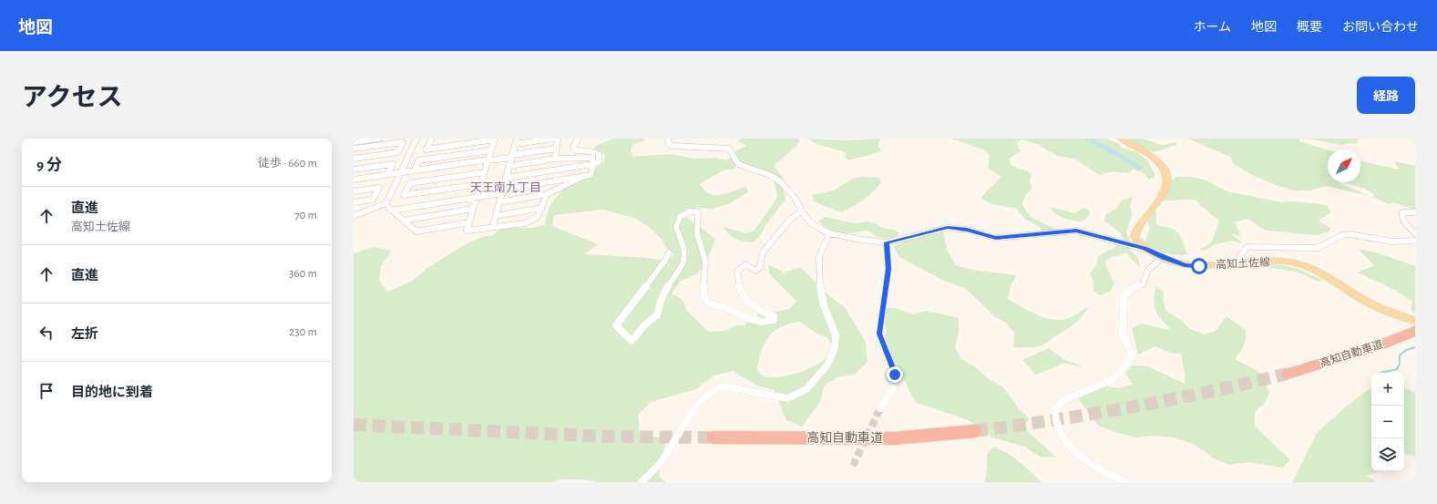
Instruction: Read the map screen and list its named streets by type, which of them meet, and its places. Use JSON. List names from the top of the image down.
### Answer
{
  "streets": {
    "highway": ["高知自動車道"],
    "main road": ["高知土佐線"]
  },
  "districts": ["天王南九丁目"],
  "north": "top right",
  "page": {
    "header": "地図",
    "nav": [
      "ホーム",
      "地図",
      "概要",
      "お問い合わせ"
    ],
    "title": "アクセス",
    "buttons": "経路",
    "heading": ["9 分", "徒歩 · 660 m"],
    "list": [
      ["直進", "高知土佐線", "70 m"],
      ["直進", "360 m"],
      ["左折", "230 m"],
      "目的地に到着"
    ],
    "map_buttons": ["+", "−"]
  }
}
